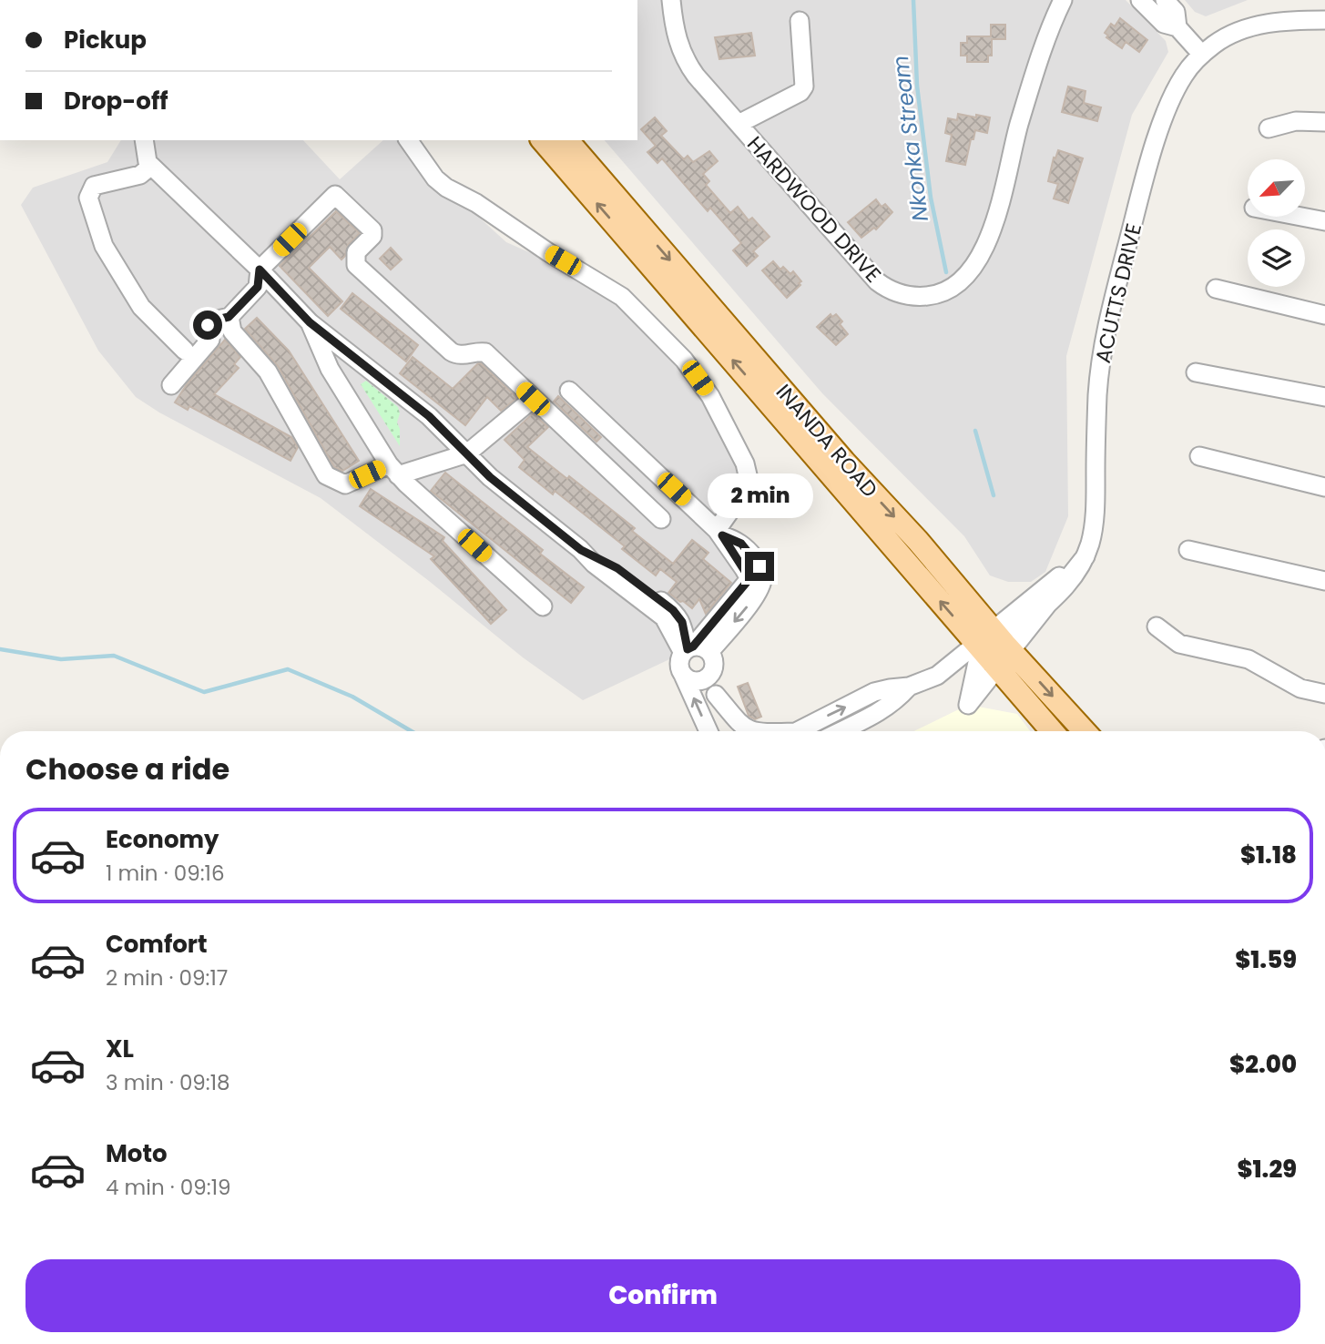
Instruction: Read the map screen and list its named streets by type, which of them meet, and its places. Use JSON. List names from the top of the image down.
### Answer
{
  "streets": {
    "main road": ["INANDA ROAD"],
    "street": ["HARDWOOD DRIVE", "ACUTTS DRIVE"]
  },
  "crossings": [
    ["ACUTTS DRIVE", "INANDA ROAD"]
  ],
  "water": ["Nkonka Stream"],
  "north": "bottom left",
  "page": {
    "banner": ["Pickup", "Drop-off"],
    "bubble": "2 min",
    "heading": "Choose a ride",
    "list": [
      {
        "name": "Economy",
        "note": "1 min · 09:16",
        "value": "$1.18"
      },
      {
        "name": "Comfort",
        "note": "2 min · 09:17",
        "value": "$1.59"
      },
      {
        "name": "XL",
        "note": "3 min · 09:18",
        "value": "$2.00"
      },
      {
        "name": "Moto",
        "note": "4 min · 09:19",
        "value": "$1.29"
      }
    ],
    "buttons": "Confirm"
  }
}
